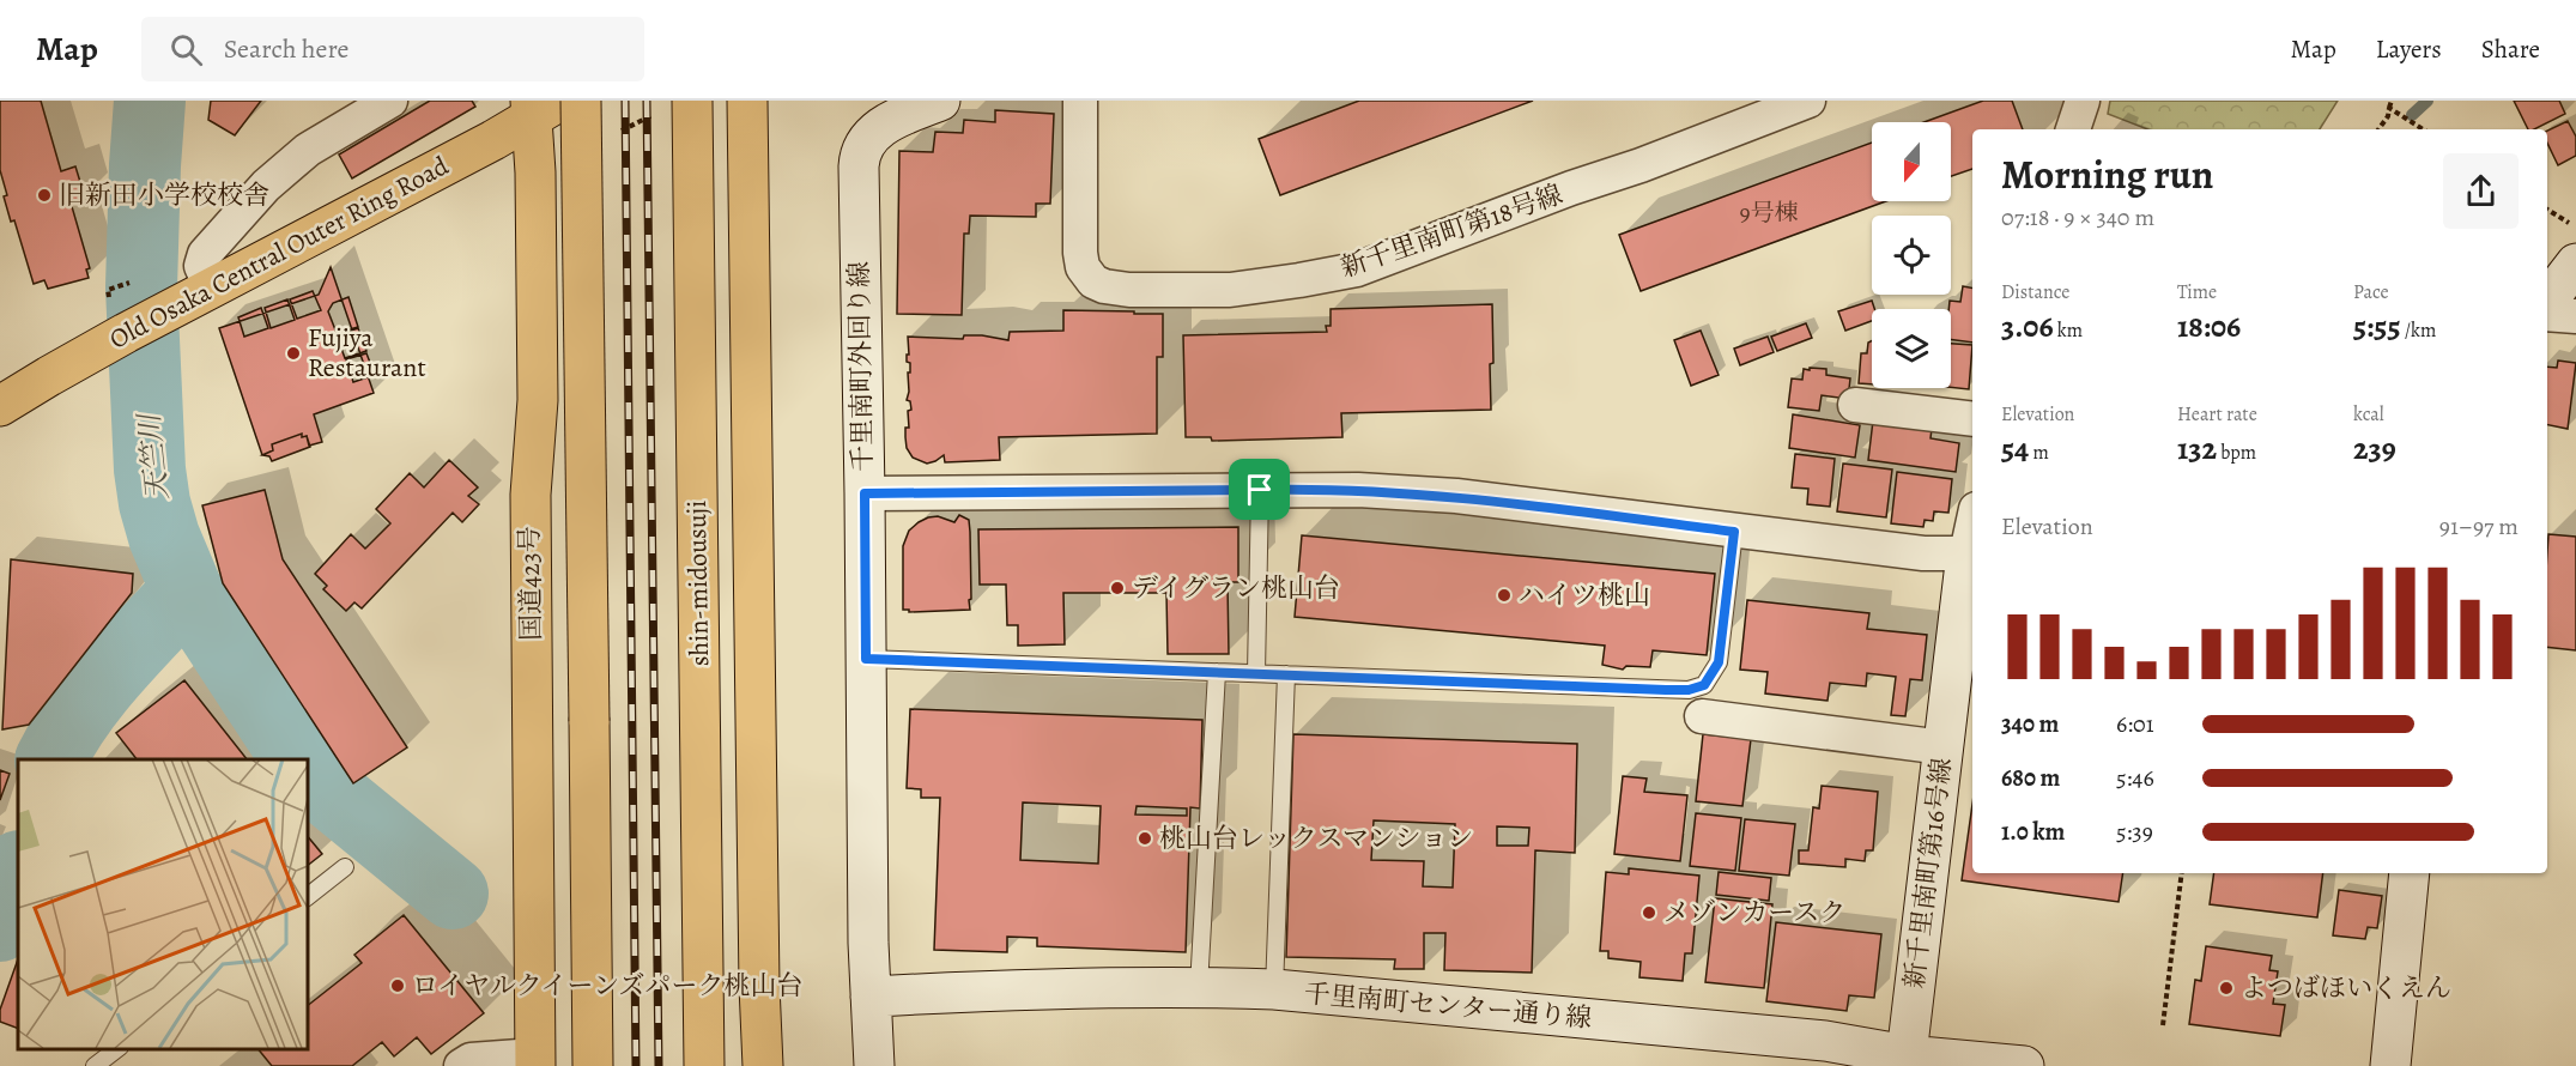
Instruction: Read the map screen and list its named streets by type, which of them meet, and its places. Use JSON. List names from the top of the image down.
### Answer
{
  "streets": {
    "main road": ["Old Osaka Central Outer Ring Road", "国道423号", "shin-midousuji"],
    "street": [
      "新千里南町第18号線",
      "千里南町外回り線",
      "新千里南町第16号線",
      "千里南町センター通り線"
    ]
  },
  "crossings": [
    ["Old Osaka Central Outer Ring Road", "国道423号"],
    ["千里南町外回り線", "千里南町センター通り線"],
    ["新千里南町第16号線", "千里南町センター通り線"]
  ],
  "water": ["天竺川"],
  "places": [
    "旧新田小学校校舎",
    "Fujiya Restaurant",
    "デイグラン桃山台",
    "ハイツ桃山",
    "桃山台レックスマンション",
    "メゾンカースク",
    "ロイヤルクイーンズパーク桃山台",
    "よつばほいくえん"
  ],
  "house_numbers": ["9号棟"],
  "north": "bottom",
  "page": {
    "header": "Map",
    "search": "Search here",
    "nav": ["Map", "Layers", "Share"],
    "heading": ["Morning run", "07:18 · 9 × 340 m"],
    "stats": [
      ["Distance", "3.06 km"],
      ["Time", "18:06"],
      ["Pace", "5:55 /km"],
      ["Elevation", "54 m"],
      ["Heart rate", "132 bpm"],
      ["kcal", "239"]
    ],
    "chart": ["Elevation", "91–97 m"],
    "list": [
      {
        "name": "340 m",
        "note": "6:01"
      },
      {
        "name": "680 m",
        "note": "5:46"
      },
      {
        "name": "1.0 km",
        "note": "5:39"
      }
    ]
  }
}
